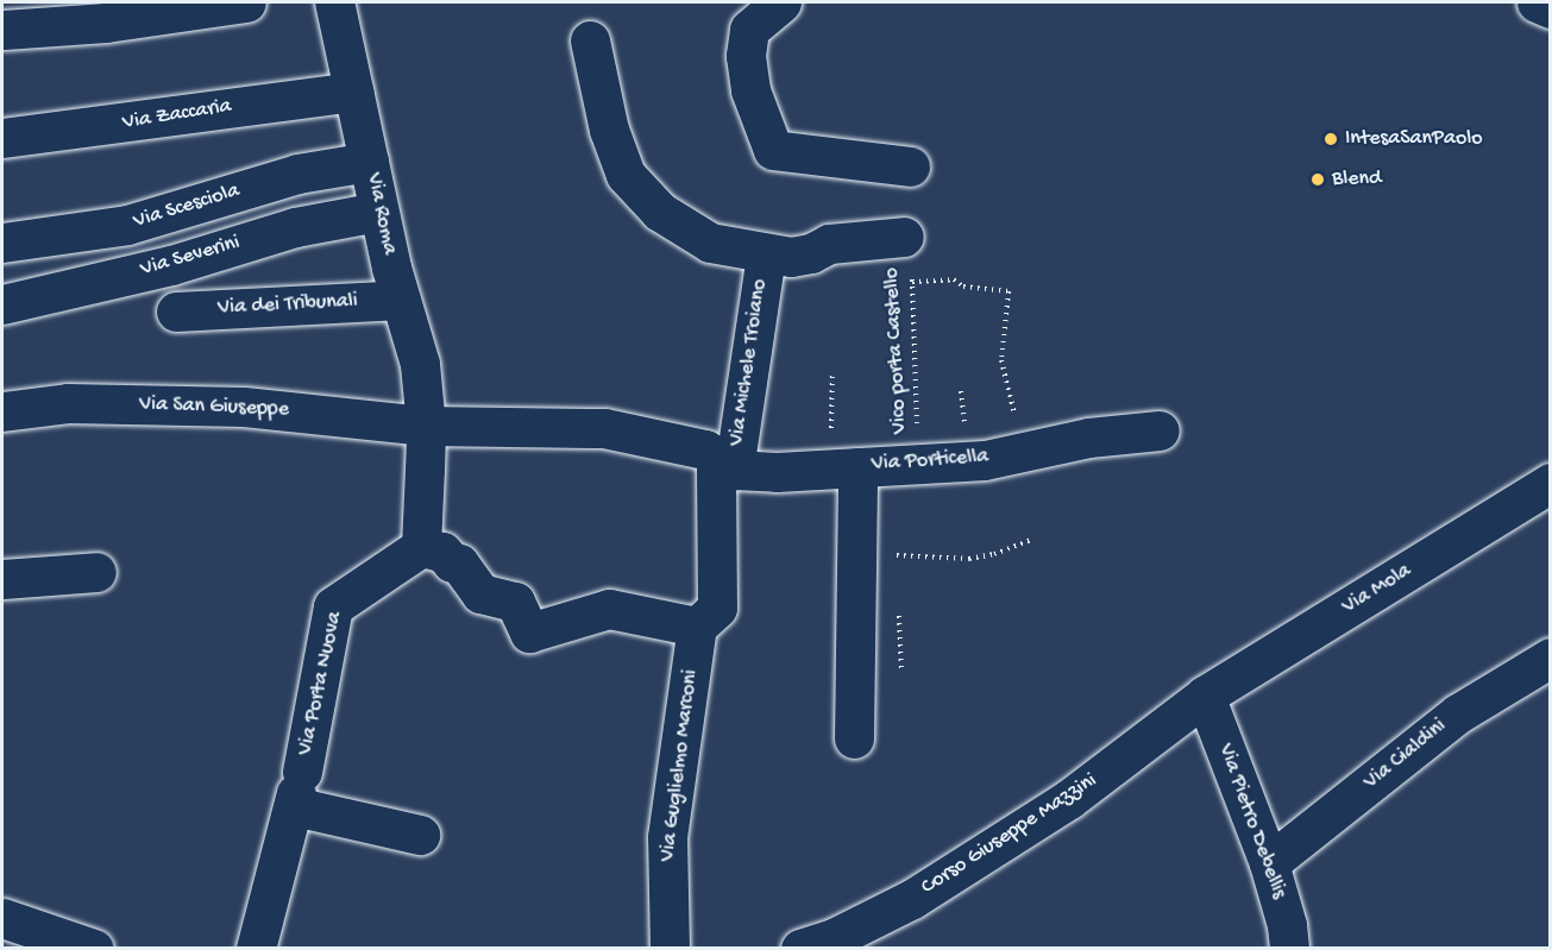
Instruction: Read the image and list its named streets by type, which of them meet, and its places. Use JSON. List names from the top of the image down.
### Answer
{
  "streets": {
    "street": [
      "Via Zaccaria",
      "Via Scesciola",
      "Via Roma",
      "Via Severini",
      "Via dei Tribunali",
      "Via Michele Troiano",
      "Via San Giuseppe",
      "Via Porticella",
      "Via Mola",
      "Via Porta Nuova",
      "Via Cialdini",
      "Via Guglielmo Marconi",
      "Via Pietro Debellis",
      "Corso Giuseppe Mazzini"
    ],
    "path": ["Vico porta Castello"]
  },
  "crossings": [
    ["Via Zaccaria", "Via Roma"],
    ["Via Scesciola", "Via Roma"],
    ["Via Roma", "Via Severini"],
    ["Via Roma", "Via dei Tribunali"],
    ["Via Roma", "Via San Giuseppe"],
    ["Vico porta Castello", "Via Porticella"],
    ["Via Michele Troiano", "Via San Giuseppe"],
    ["Via Michele Troiano", "Via Porticella"],
    ["Via Michele Troiano", "Via Guglielmo Marconi"],
    ["Via San Giuseppe", "Via Porticella"],
    ["Via Mola", "Via Pietro Debellis"],
    ["Via Mola", "Corso Giuseppe Mazzini"],
    ["Via Cialdini", "Via Pietro Debellis"],
    ["Via Pietro Debellis", "Corso Giuseppe Mazzini"]
  ],
  "places": ["IntesaSanPaolo", "Blend"]
}
